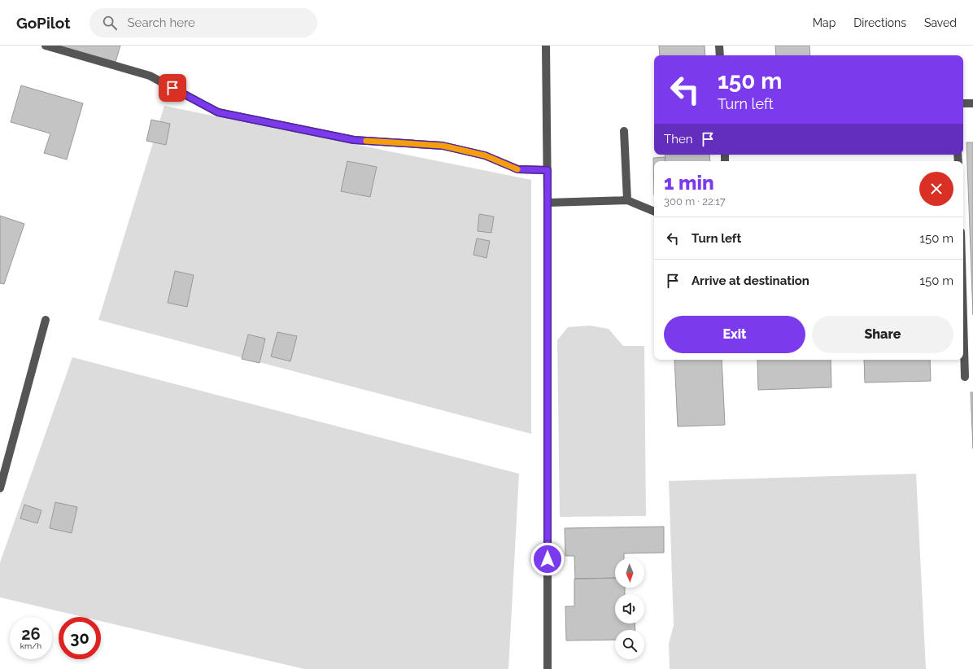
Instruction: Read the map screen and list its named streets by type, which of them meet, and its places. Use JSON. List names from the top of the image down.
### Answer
{
  "north": "bottom",
  "page": {
    "header": "GoPilot",
    "search": "Search here",
    "nav": ["Map", "Directions", "Saved"],
    "turn": ["150 m", "Turn left"],
    "then": "Then",
    "heading": ["1 min", "300 m · 22:17"],
    "list": [
      {
        "name": "Turn left",
        "value": "150 m"
      },
      {
        "name": "Arrive at destination",
        "value": "150 m"
      }
    ],
    "buttons": ["Exit", "Share"],
    "speed": "26 km/h",
    "limit": "30"
  }
}
